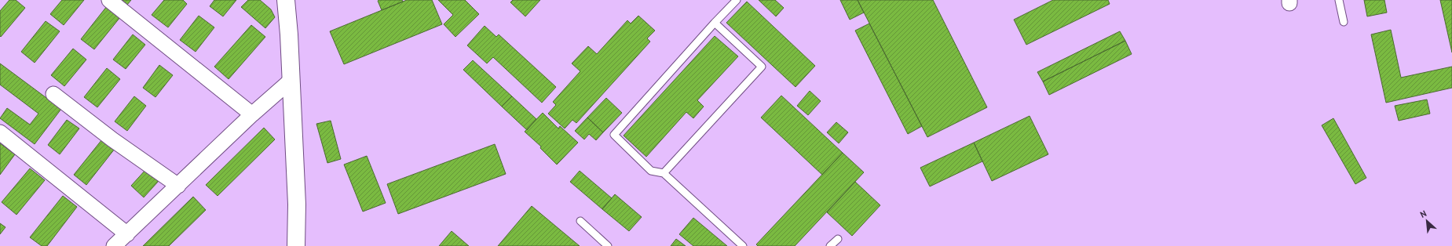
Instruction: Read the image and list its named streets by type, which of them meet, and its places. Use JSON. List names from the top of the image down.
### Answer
{
  "north": "top left"
}
